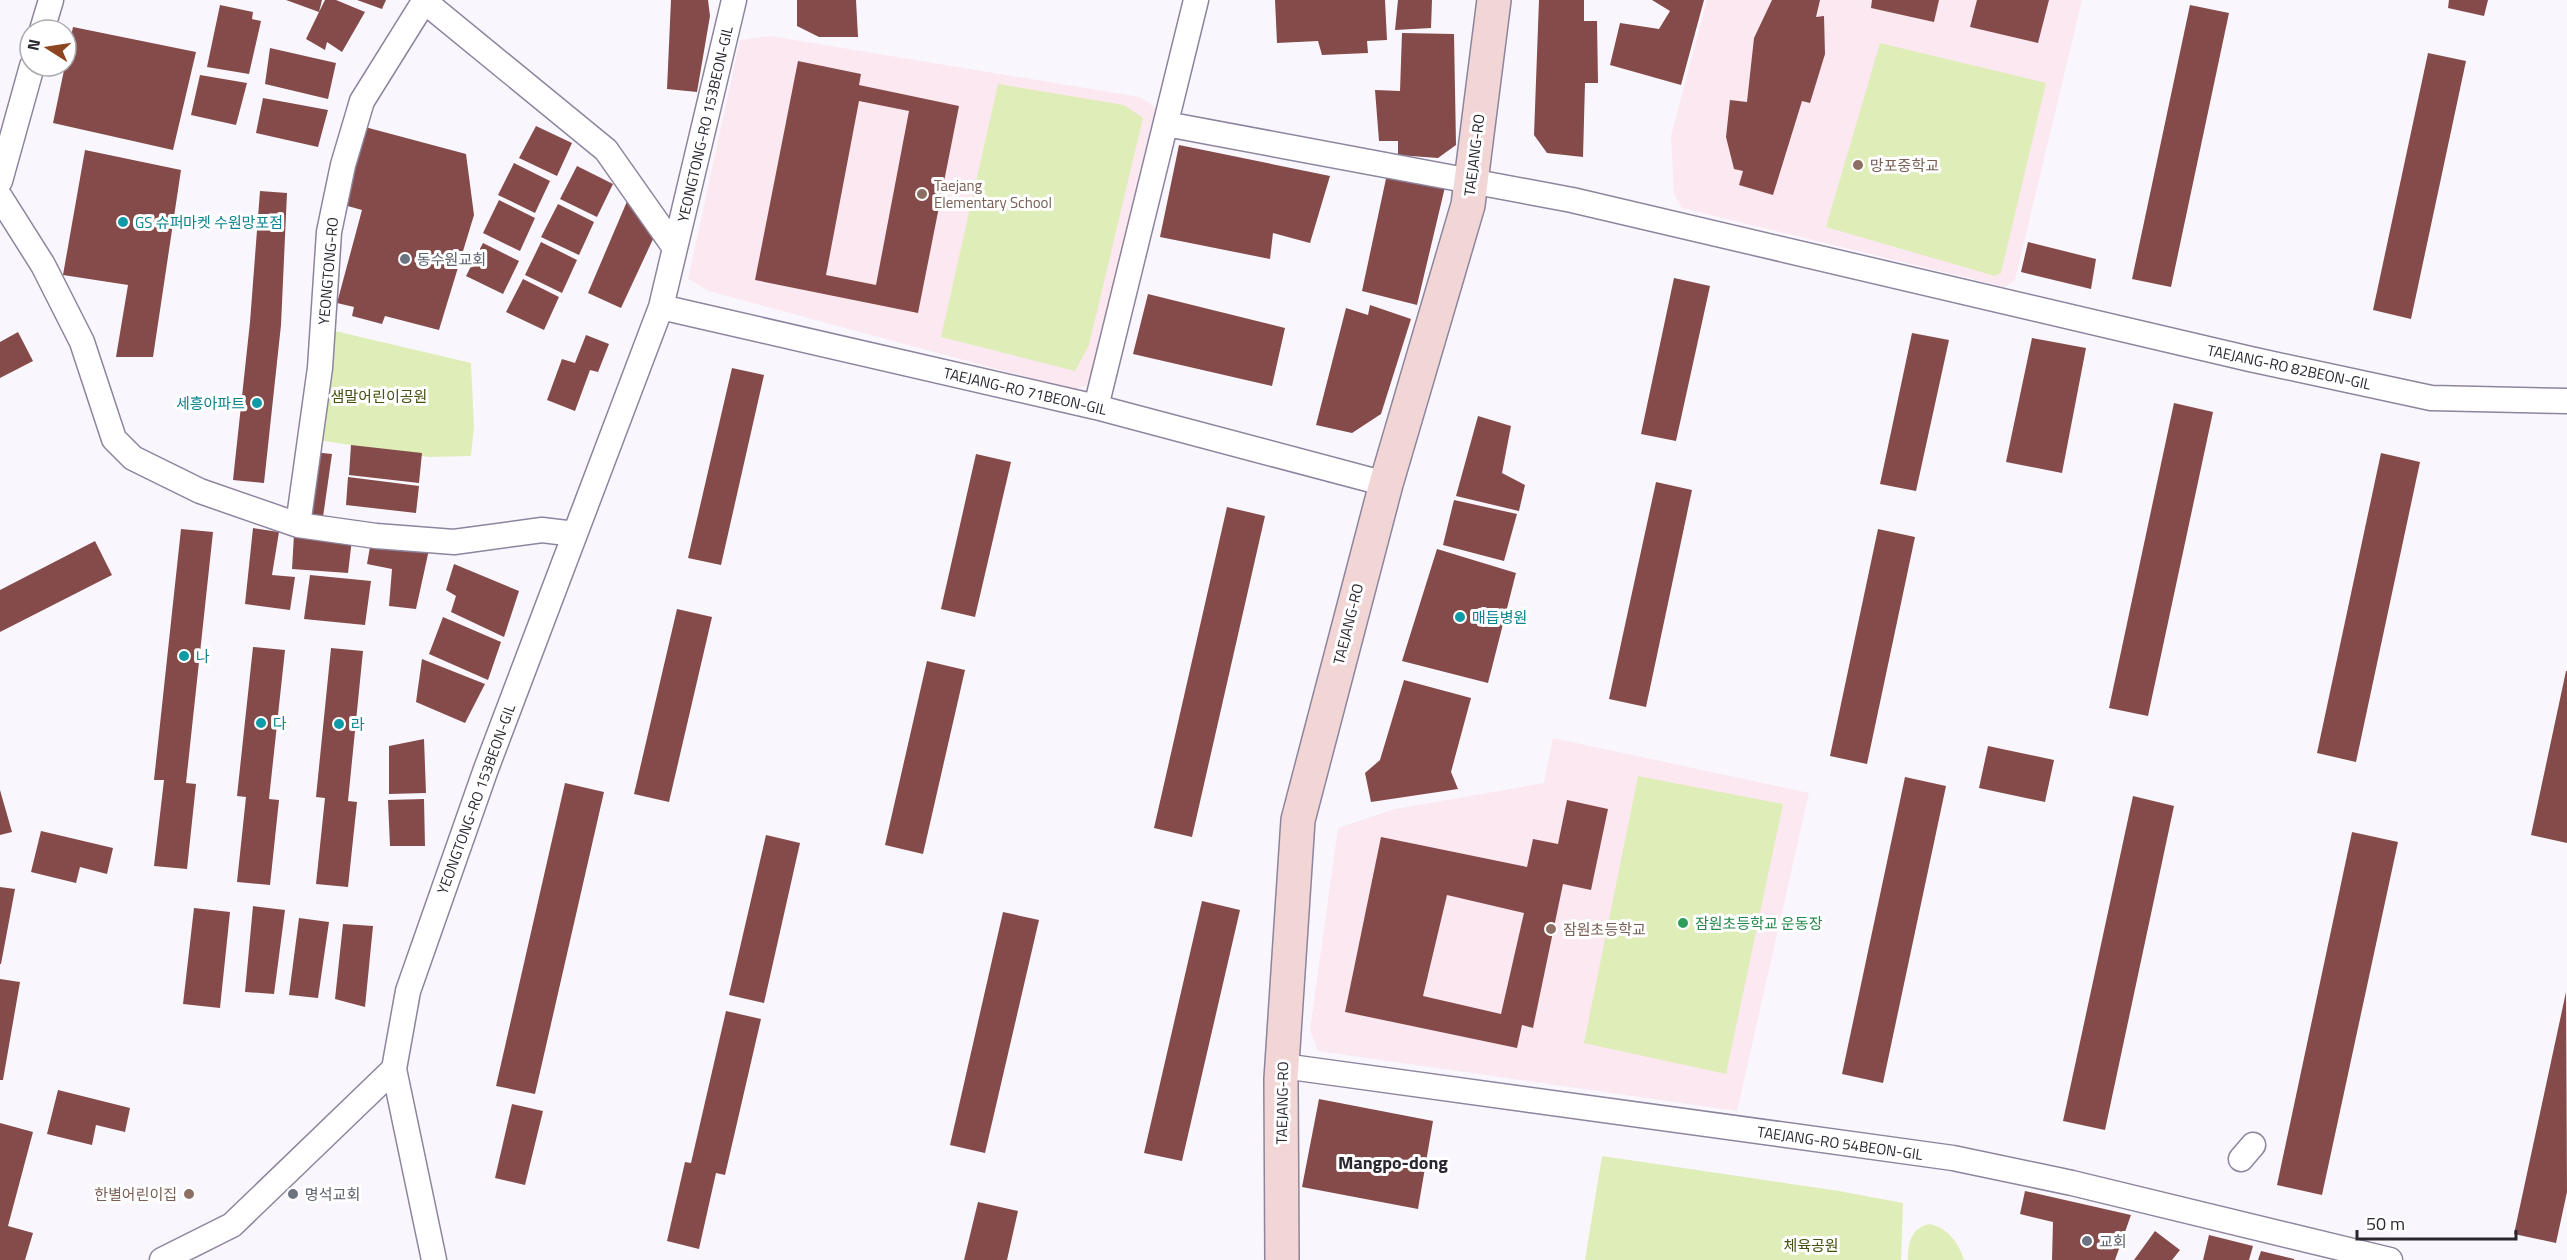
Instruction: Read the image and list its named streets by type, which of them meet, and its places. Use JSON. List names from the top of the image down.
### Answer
{
  "streets": {
    "street": [
      "YEONGTONG-RO 153BEON-GIL",
      "TAEJANG-RO",
      "YEONGTONG-RO",
      "TAEJANG-RO 82BEON-GIL",
      "TAEJANG-RO 71BEON-GIL",
      "TAEJANG-RO 54BEON-GIL"
    ]
  },
  "crossings": [
    ["YEONGTONG-RO 153BEON-GIL", "YEONGTONG-RO"],
    ["YEONGTONG-RO 153BEON-GIL", "TAEJANG-RO 71BEON-GIL"],
    ["TAEJANG-RO", "TAEJANG-RO 82BEON-GIL"],
    ["TAEJANG-RO", "TAEJANG-RO 71BEON-GIL"],
    ["TAEJANG-RO", "TAEJANG-RO 54BEON-GIL"]
  ],
  "districts": ["Mangpo-dong"],
  "parks": ["샘말어린이공원", "체육공원"],
  "places": [
    "망포중학교",
    "Taejang Elementary School",
    "GS 슈퍼마켓 수원망포점",
    "동수원교회",
    "세흥아파트",
    "매듭병원",
    "나",
    "다",
    "라",
    "잠원초등학교 운동장",
    "잠원초등학교",
    "한별어린이집",
    "명석교회",
    "교회"
  ],
  "scale_bar": "50 m",
  "north": "left"
}
